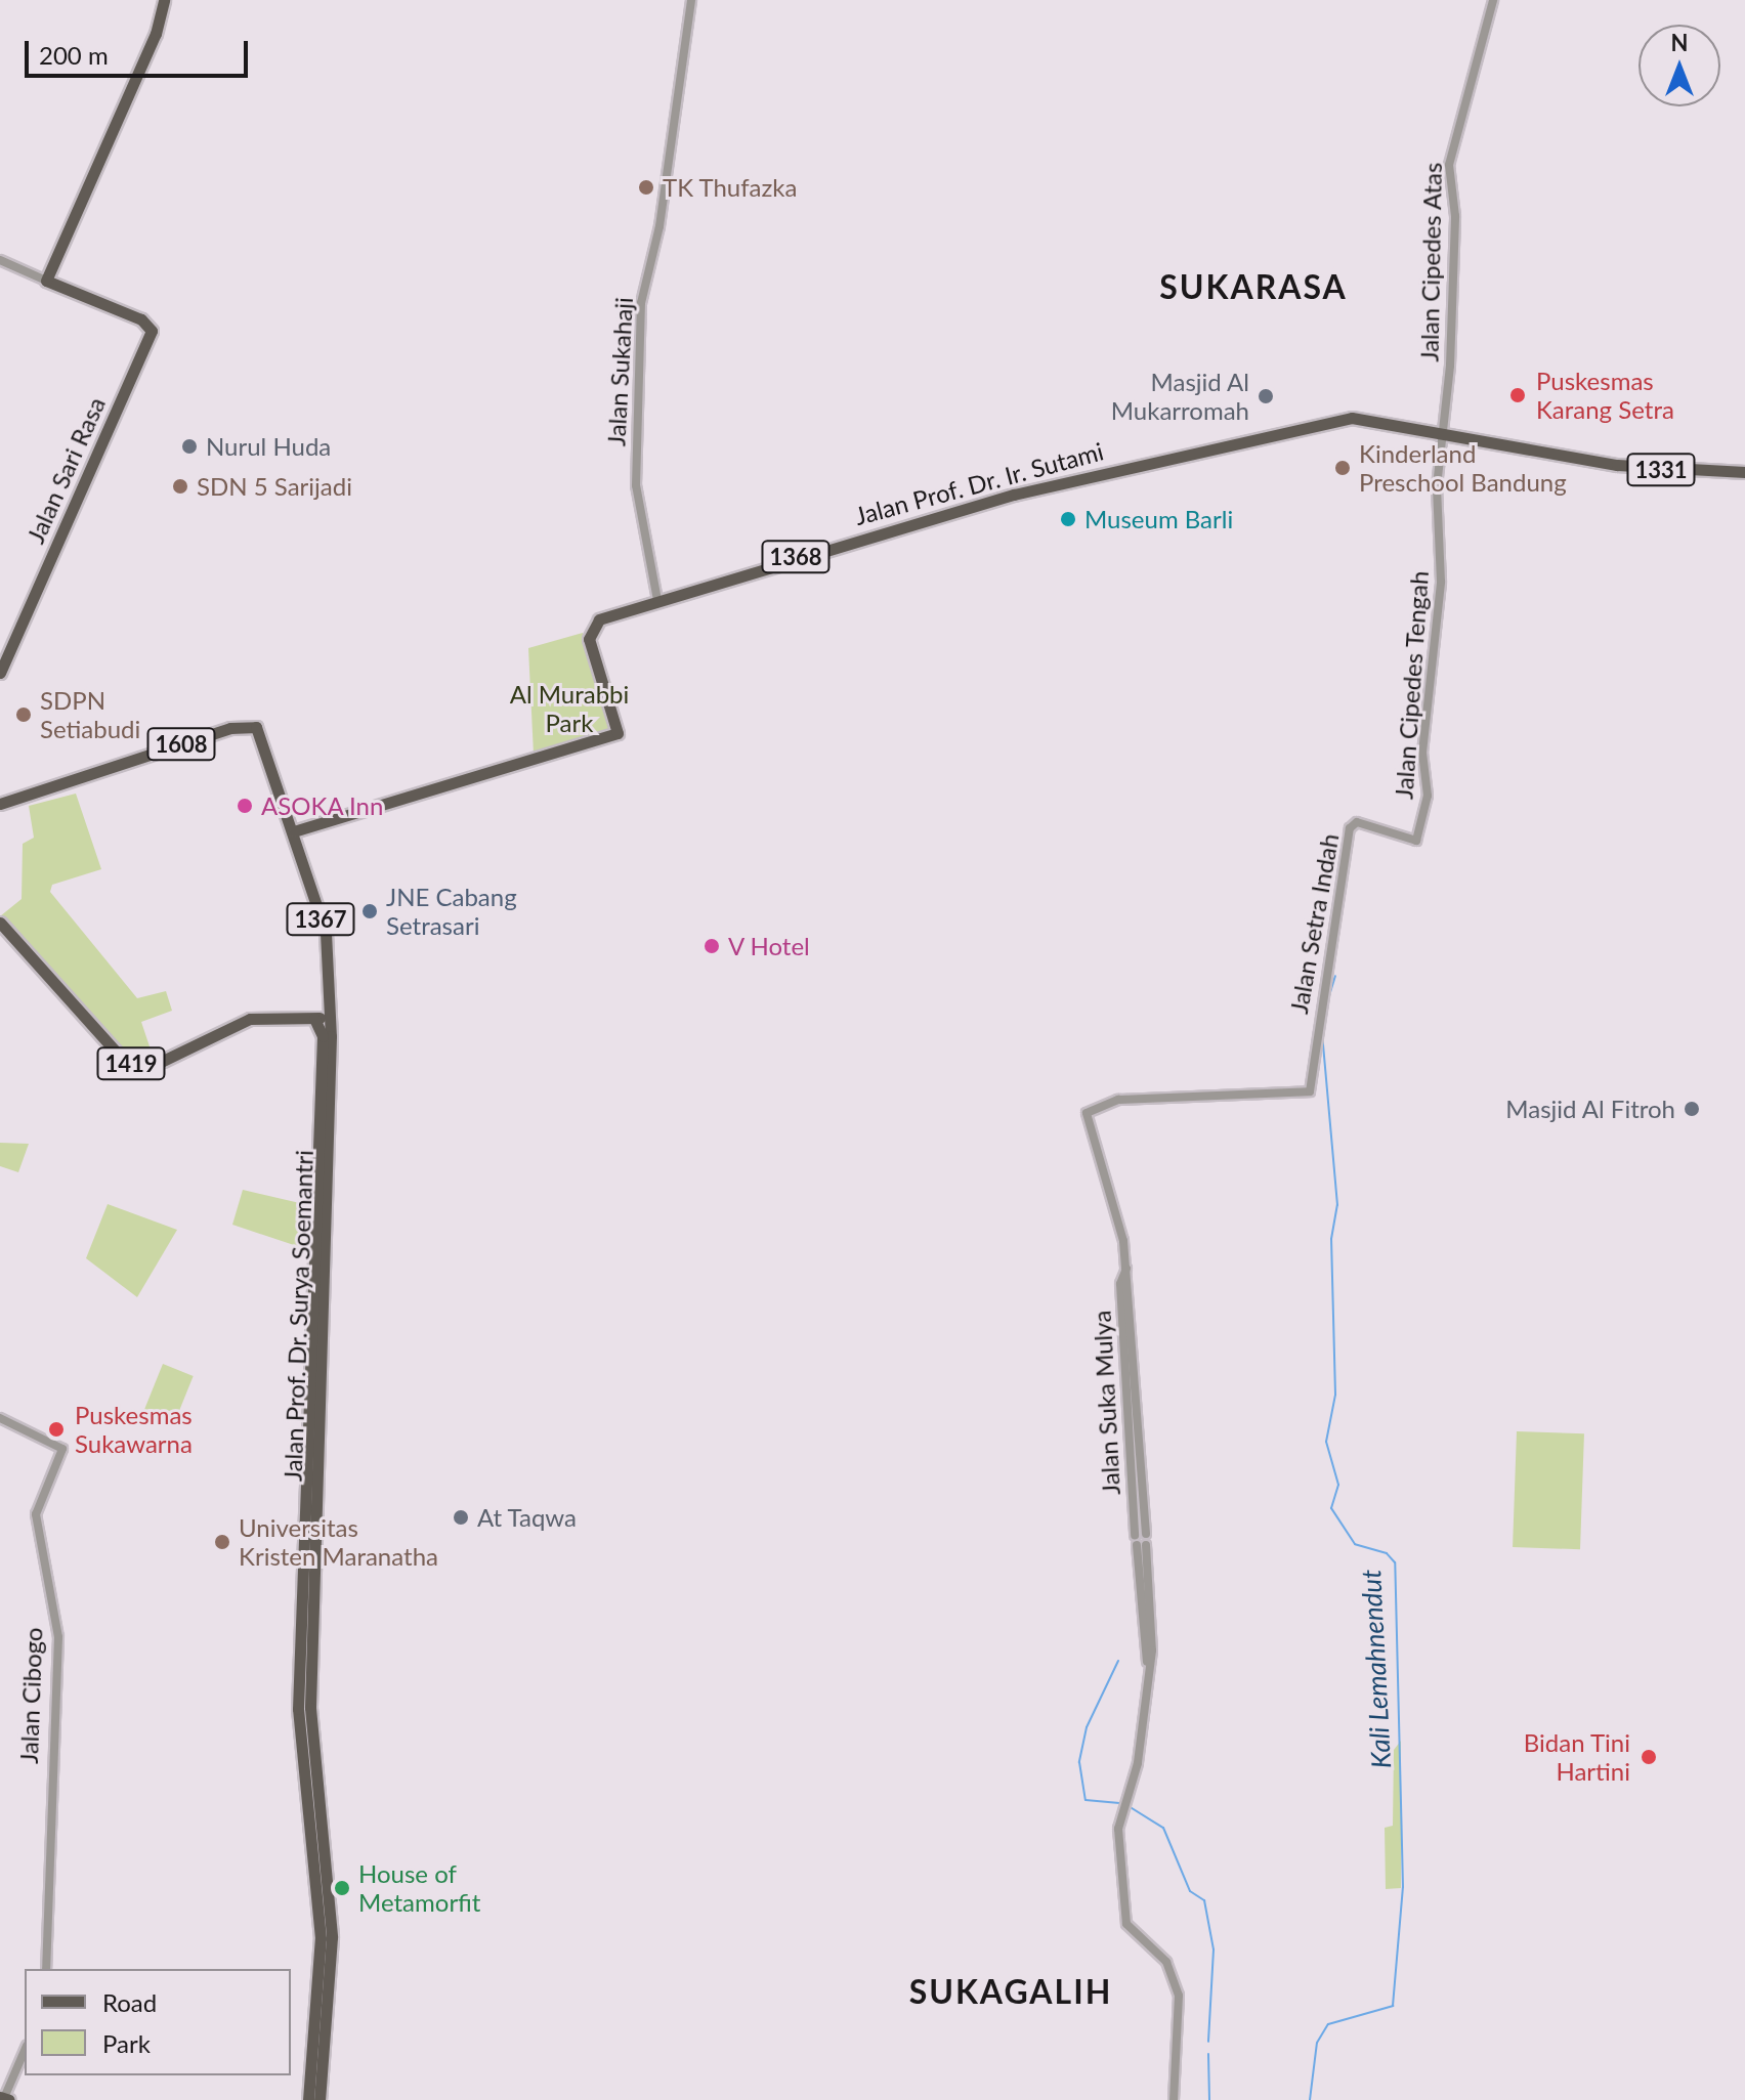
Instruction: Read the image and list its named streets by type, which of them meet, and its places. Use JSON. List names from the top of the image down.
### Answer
{
  "streets": {
    "main road": [
      "Jalan Sari Rasa",
      "1331",
      "Jalan Prof. Dr. Ir. Sutami",
      "1368",
      "1608",
      "1367",
      "1419",
      "Jalan Prof. Dr. Surya Soemantri"
    ],
    "street": [
      "Jalan Cipedes Atas",
      "Jalan Sukahaji",
      "Jalan Cipedes Tengah",
      "Jalan Setra Indah",
      "Jalan Suka Mulya",
      "Jalan Cibogo"
    ]
  },
  "crossings": [
    ["Jalan Cipedes Atas", "1331"],
    ["Jalan Cipedes Atas", "Jalan Prof. Dr. Ir. Sutami"],
    ["Jalan Cipedes Atas", "Jalan Cipedes Tengah"],
    ["Jalan Sukahaji", "Jalan Prof. Dr. Ir. Sutami"],
    ["1331", "Jalan Prof. Dr. Ir. Sutami"],
    ["1331", "Jalan Cipedes Tengah"],
    ["Jalan Prof. Dr. Ir. Sutami", "Jalan Cipedes Tengah"],
    ["Jalan Prof. Dr. Ir. Sutami", "1608"],
    ["Jalan Prof. Dr. Ir. Sutami", "Jalan Prof. Dr. Surya Soemantri"],
    ["Jalan Cipedes Tengah", "Jalan Setra Indah"],
    ["1608", "Jalan Prof. Dr. Surya Soemantri"],
    ["Jalan Setra Indah", "Jalan Suka Mulya"],
    ["1419", "Jalan Prof. Dr. Surya Soemantri"]
  ],
  "districts": ["SUKARASA", "SUKAGALIH"],
  "water": ["Kali Lemahnendut"],
  "parks": ["Al Murabbi Park"],
  "places": [
    "TK Thufazka",
    "Puskesmas Karang Setra",
    "Masjid Al Mukarromah",
    "Nurul Huda",
    "Kinderland Preschool Bandung",
    "SDN 5 Sarijadi",
    "Museum Barli",
    "SDPN Setiabudi",
    "ASOKA Inn",
    "JNE Cabang Setrasari",
    "V Hotel",
    "Masjid Al Fitroh",
    "Puskesmas Sukawarna",
    "At Taqwa",
    "Universitas Kristen Maranatha",
    "Bidan Tini Hartini",
    "House of Metamorfit"
  ],
  "legend": ["Road", "Park"],
  "scale_bar": "200 m",
  "north": "top"
}
